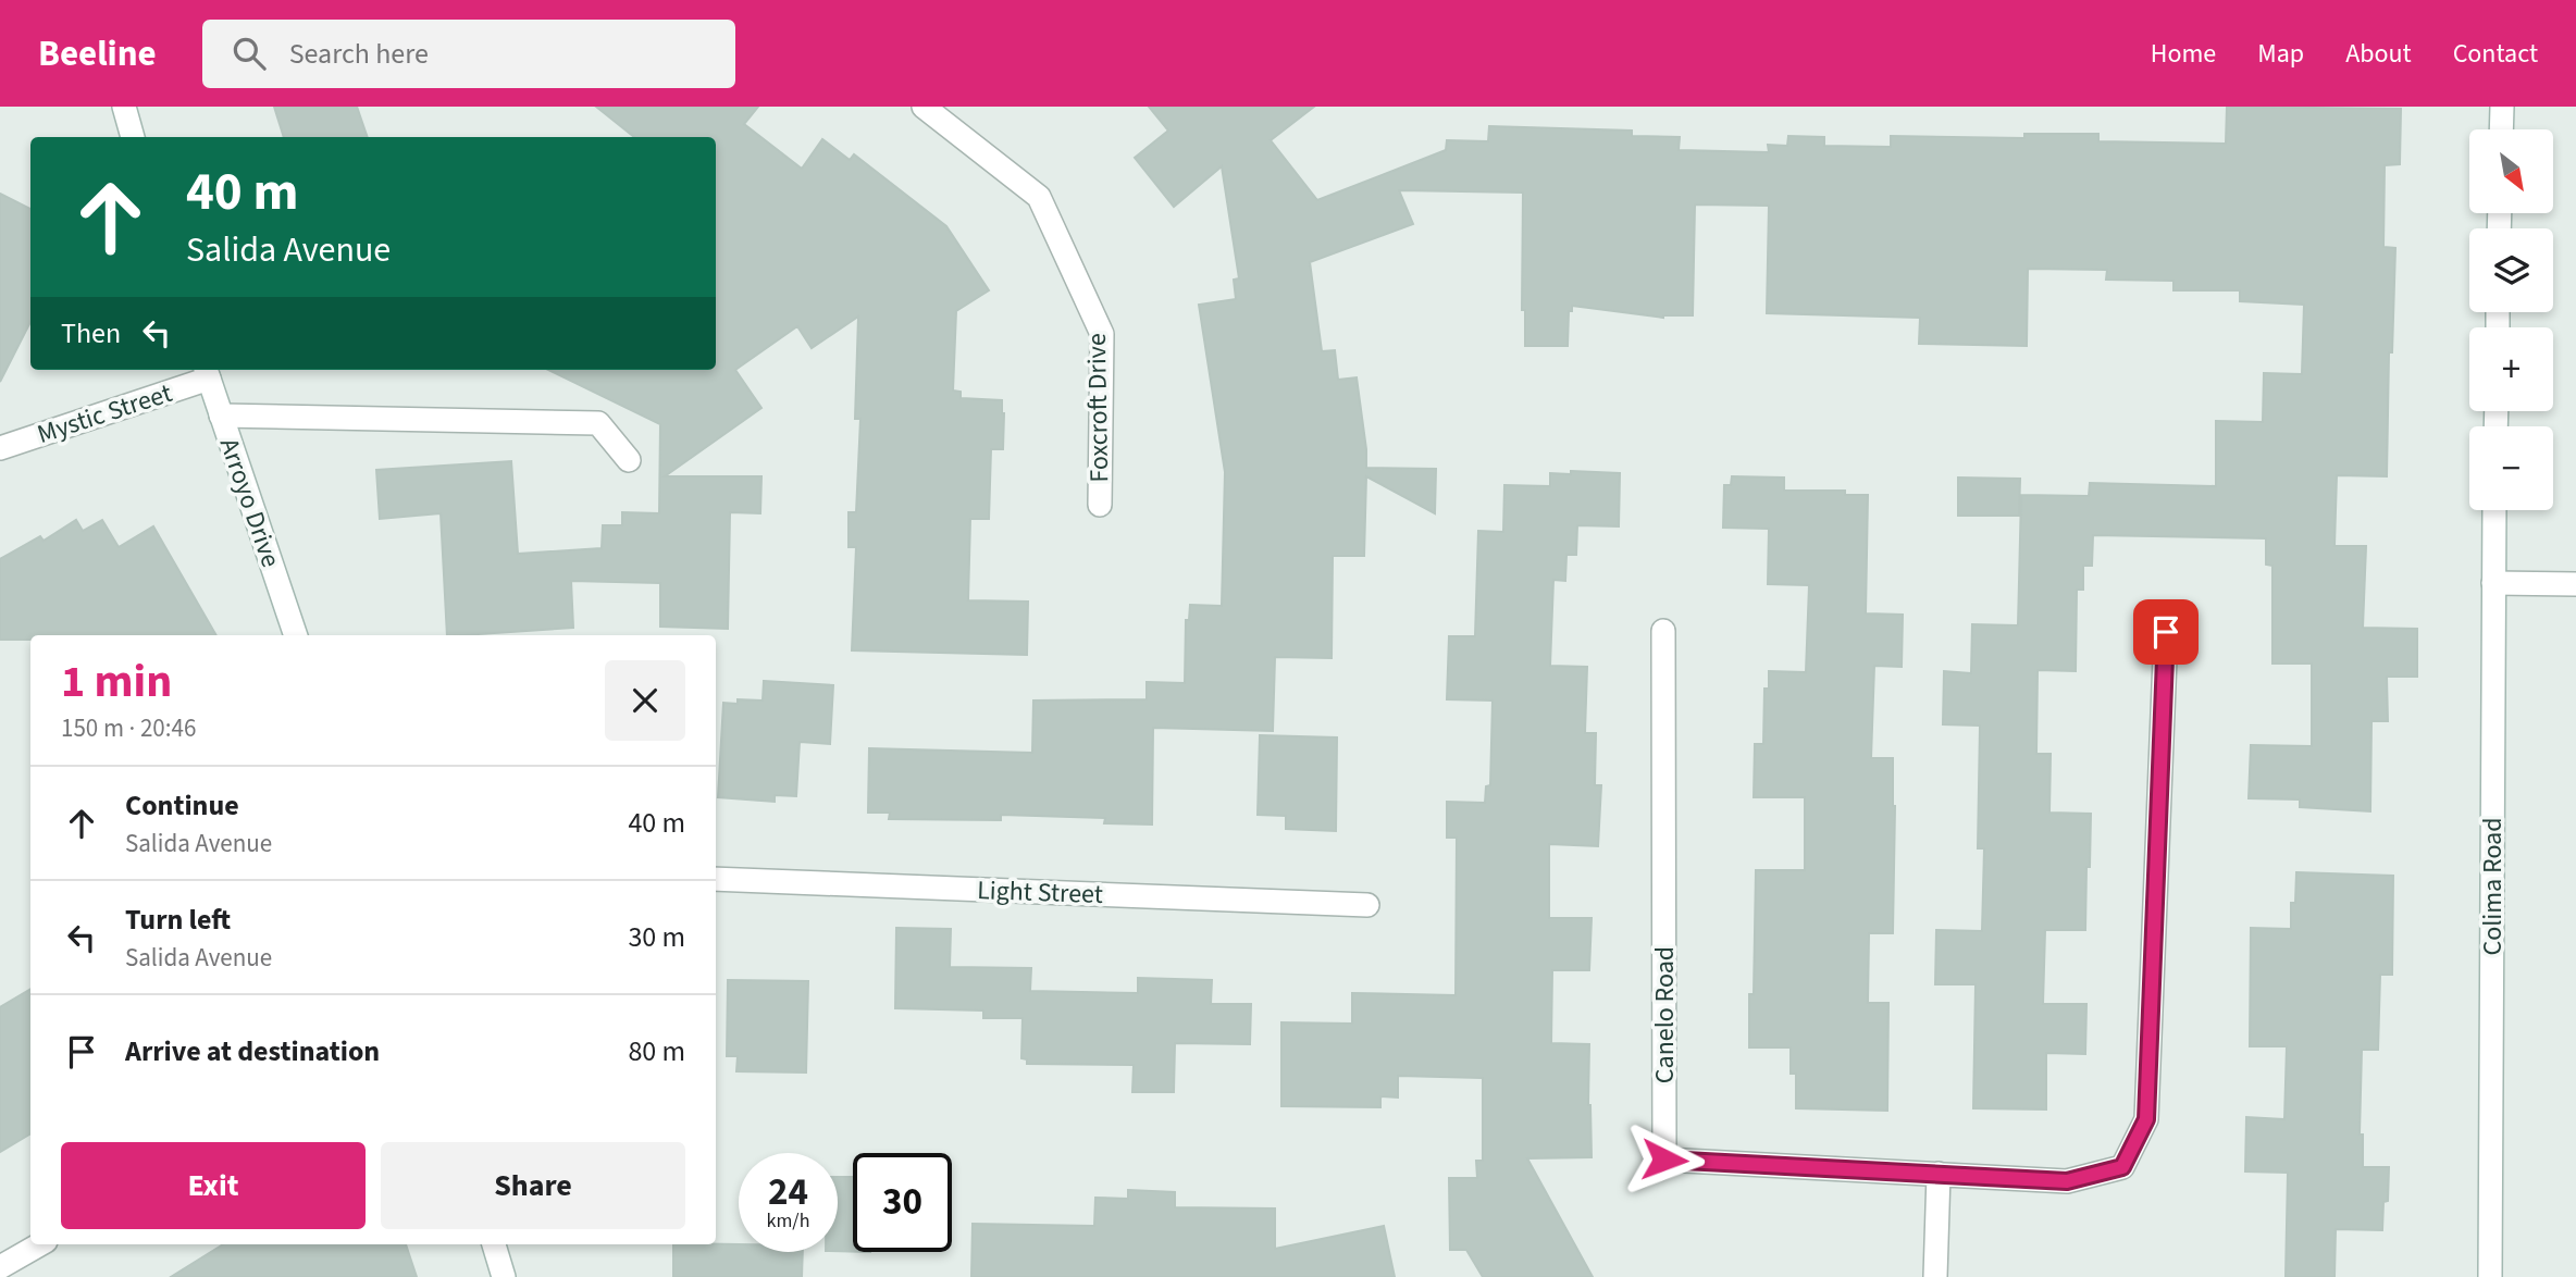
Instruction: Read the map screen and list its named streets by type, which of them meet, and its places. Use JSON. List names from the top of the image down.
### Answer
{
  "streets": {
    "street": [
      "Foxcroft Drive",
      "Mystic Street",
      "Arroyo Drive",
      "Colima Road",
      "Light Street",
      "Canelo Road"
    ]
  },
  "crossings": [
    ["Mystic Street", "Arroyo Drive"]
  ],
  "north": "bottom right",
  "page": {
    "header": "Beeline",
    "search": "Search here",
    "nav": [
      "Home",
      "Map",
      "About",
      "Contact"
    ],
    "map_buttons": ["+", "−"],
    "turn": ["40 m", "Salida Avenue"],
    "then": "Then",
    "heading": ["1 min", "150 m · 20:46"],
    "list": [
      {
        "name": "Continue",
        "note": "Salida Avenue",
        "value": "40 m"
      },
      {
        "name": "Turn left",
        "note": "Salida Avenue",
        "value": "30 m"
      },
      {
        "name": "Arrive at destination",
        "value": "80 m"
      }
    ],
    "buttons": ["Exit", "Share"],
    "speed": "24 km/h",
    "limit": "30"
  }
}
